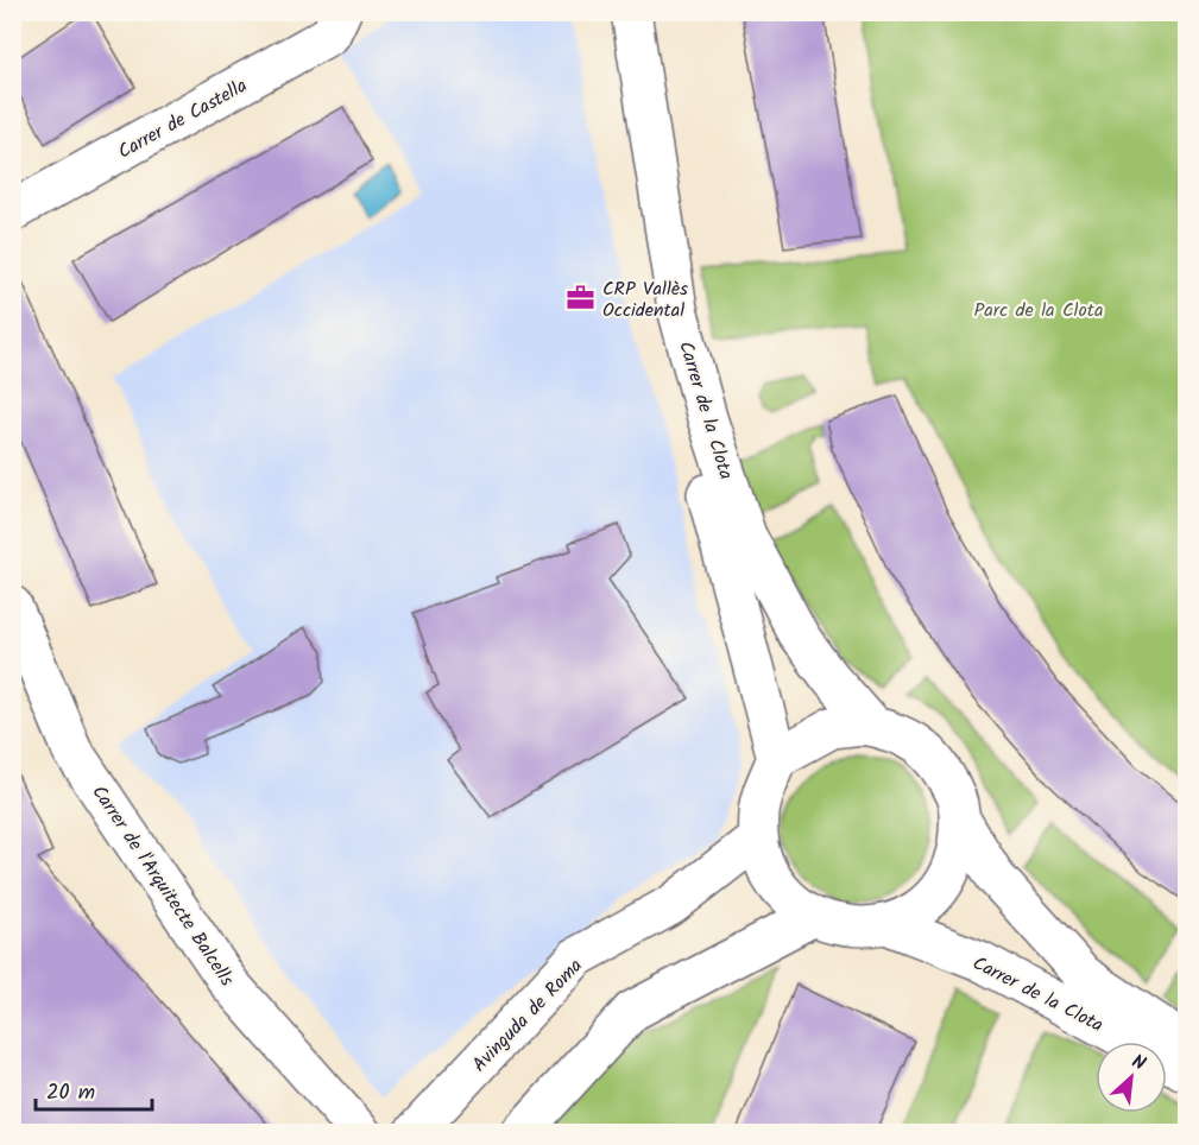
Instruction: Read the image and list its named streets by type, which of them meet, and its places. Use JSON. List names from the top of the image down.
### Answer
{
  "streets": {
    "street": [
      "Carrer de Castella",
      "Carrer de la Clota",
      "Carrer de l'Arquitecte Balcells",
      "Avinguda de Roma"
    ]
  },
  "crossings": [
    ["Carrer de la Clota", "Avinguda de Roma"]
  ],
  "parks": ["Parc de la Clota"],
  "places": {
    "office": ["CRP Vallès Occidental"]
  },
  "scale_bar": "20 m",
  "north": "top right"
}
